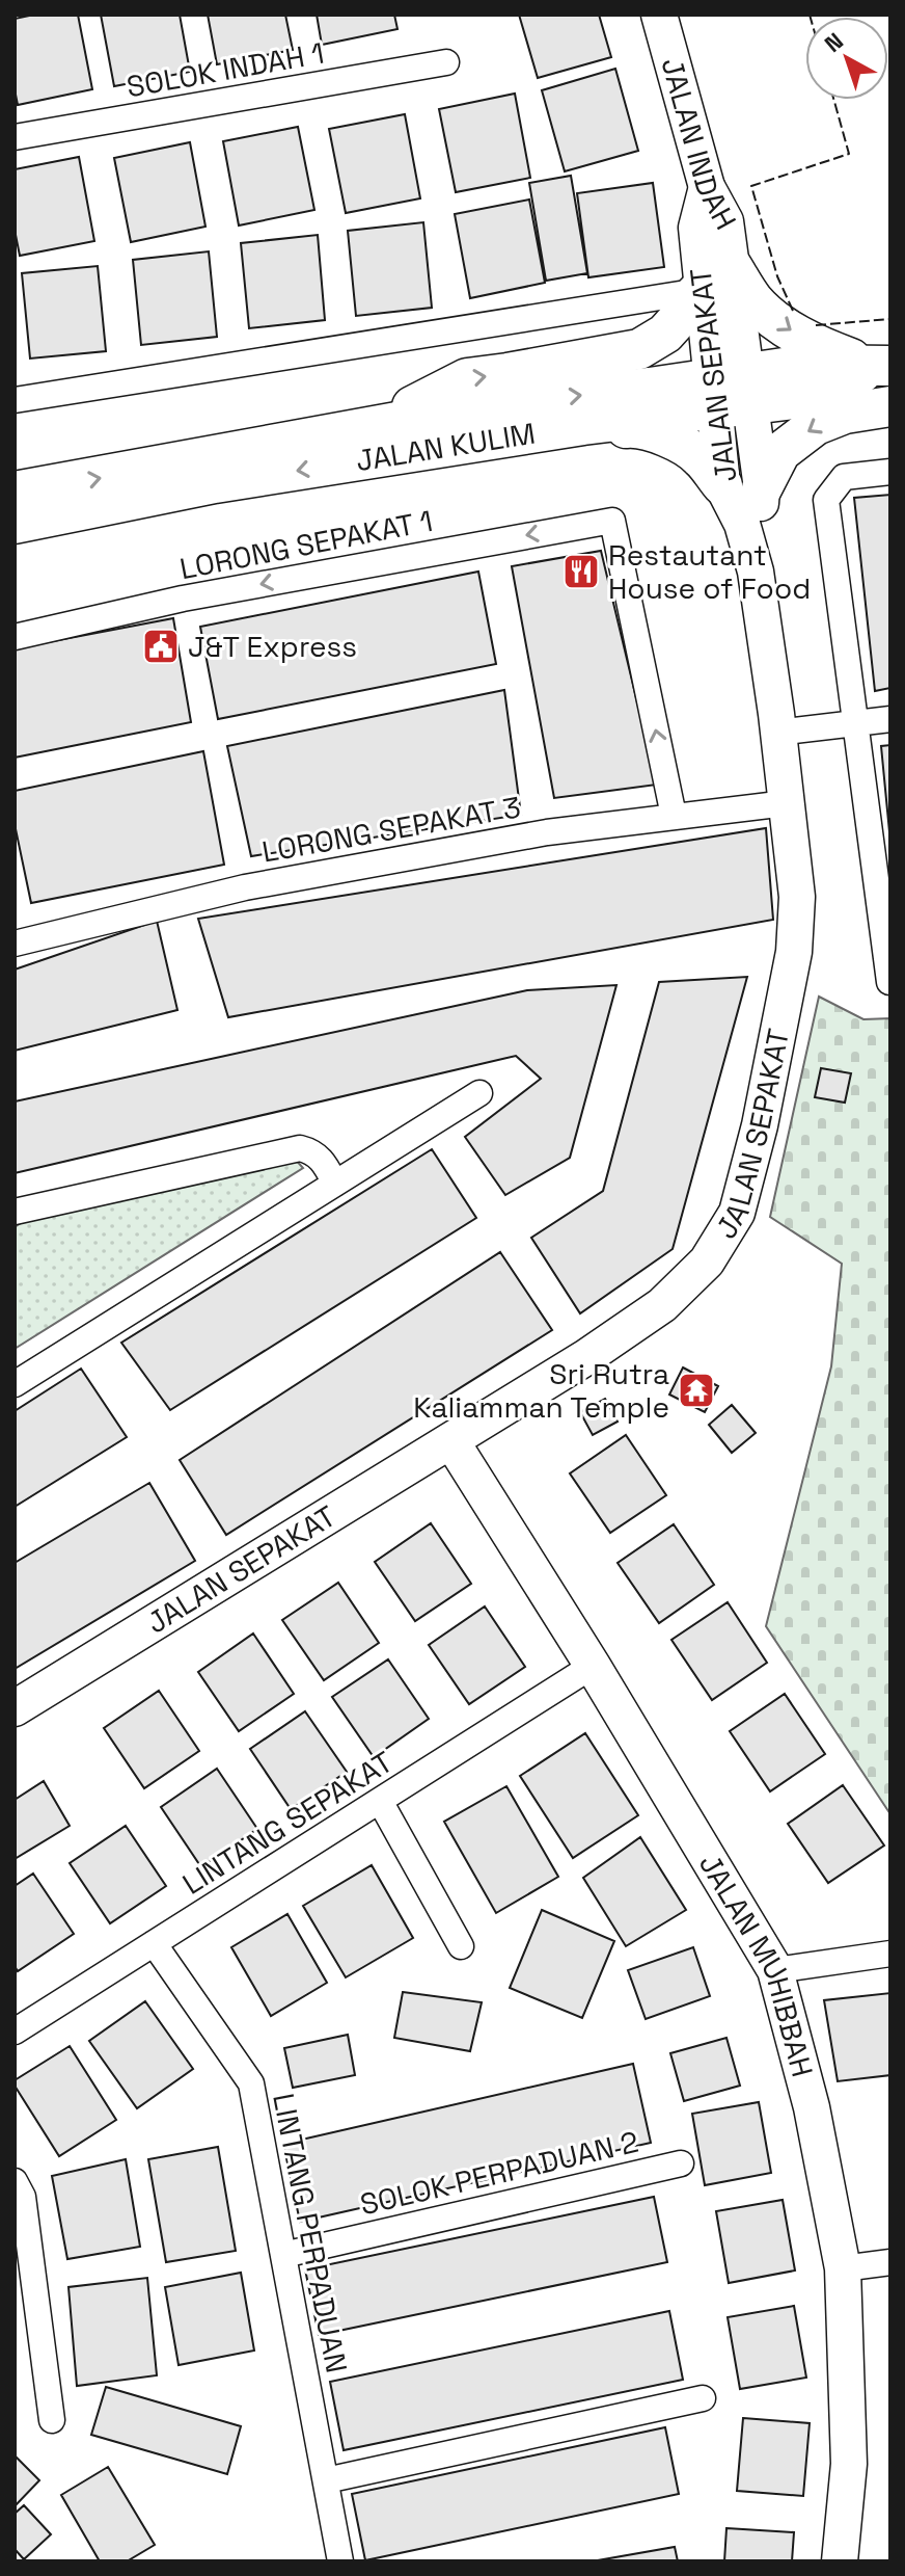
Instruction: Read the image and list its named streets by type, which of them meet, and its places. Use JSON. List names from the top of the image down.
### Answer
{
  "streets": {
    "main road": ["JALAN KULIM"],
    "street": [
      "SOLOK INDAH 1",
      "JALAN INDAH",
      "JALAN SEPAKAT",
      "LORONG SEPAKAT 1",
      "LORONG SEPAKAT 3",
      "LINTANG SEPAKAT",
      "JALAN MUHIBBAH",
      "SOLOK PERPADUAN 2",
      "LINTANG PERPADUAN"
    ]
  },
  "crossings": [
    ["JALAN INDAH", "JALAN SEPAKAT"],
    ["JALAN INDAH", "JALAN KULIM"],
    ["JALAN SEPAKAT", "JALAN KULIM"],
    ["JALAN SEPAKAT", "LORONG SEPAKAT 3"],
    ["JALAN SEPAKAT", "JALAN MUHIBBAH"],
    ["LORONG SEPAKAT 1", "LORONG SEPAKAT 3"],
    ["LINTANG SEPAKAT", "JALAN MUHIBBAH"],
    ["LINTANG SEPAKAT", "LINTANG PERPADUAN"],
    ["SOLOK PERPADUAN 2", "LINTANG PERPADUAN"]
  ],
  "places": {
    "restaurant": ["Restautant House of Food"],
    "public building": ["J&T Express"],
    "temple": ["Sri Rutra Kaliamman Temple"]
  },
  "north": "top left"
}
